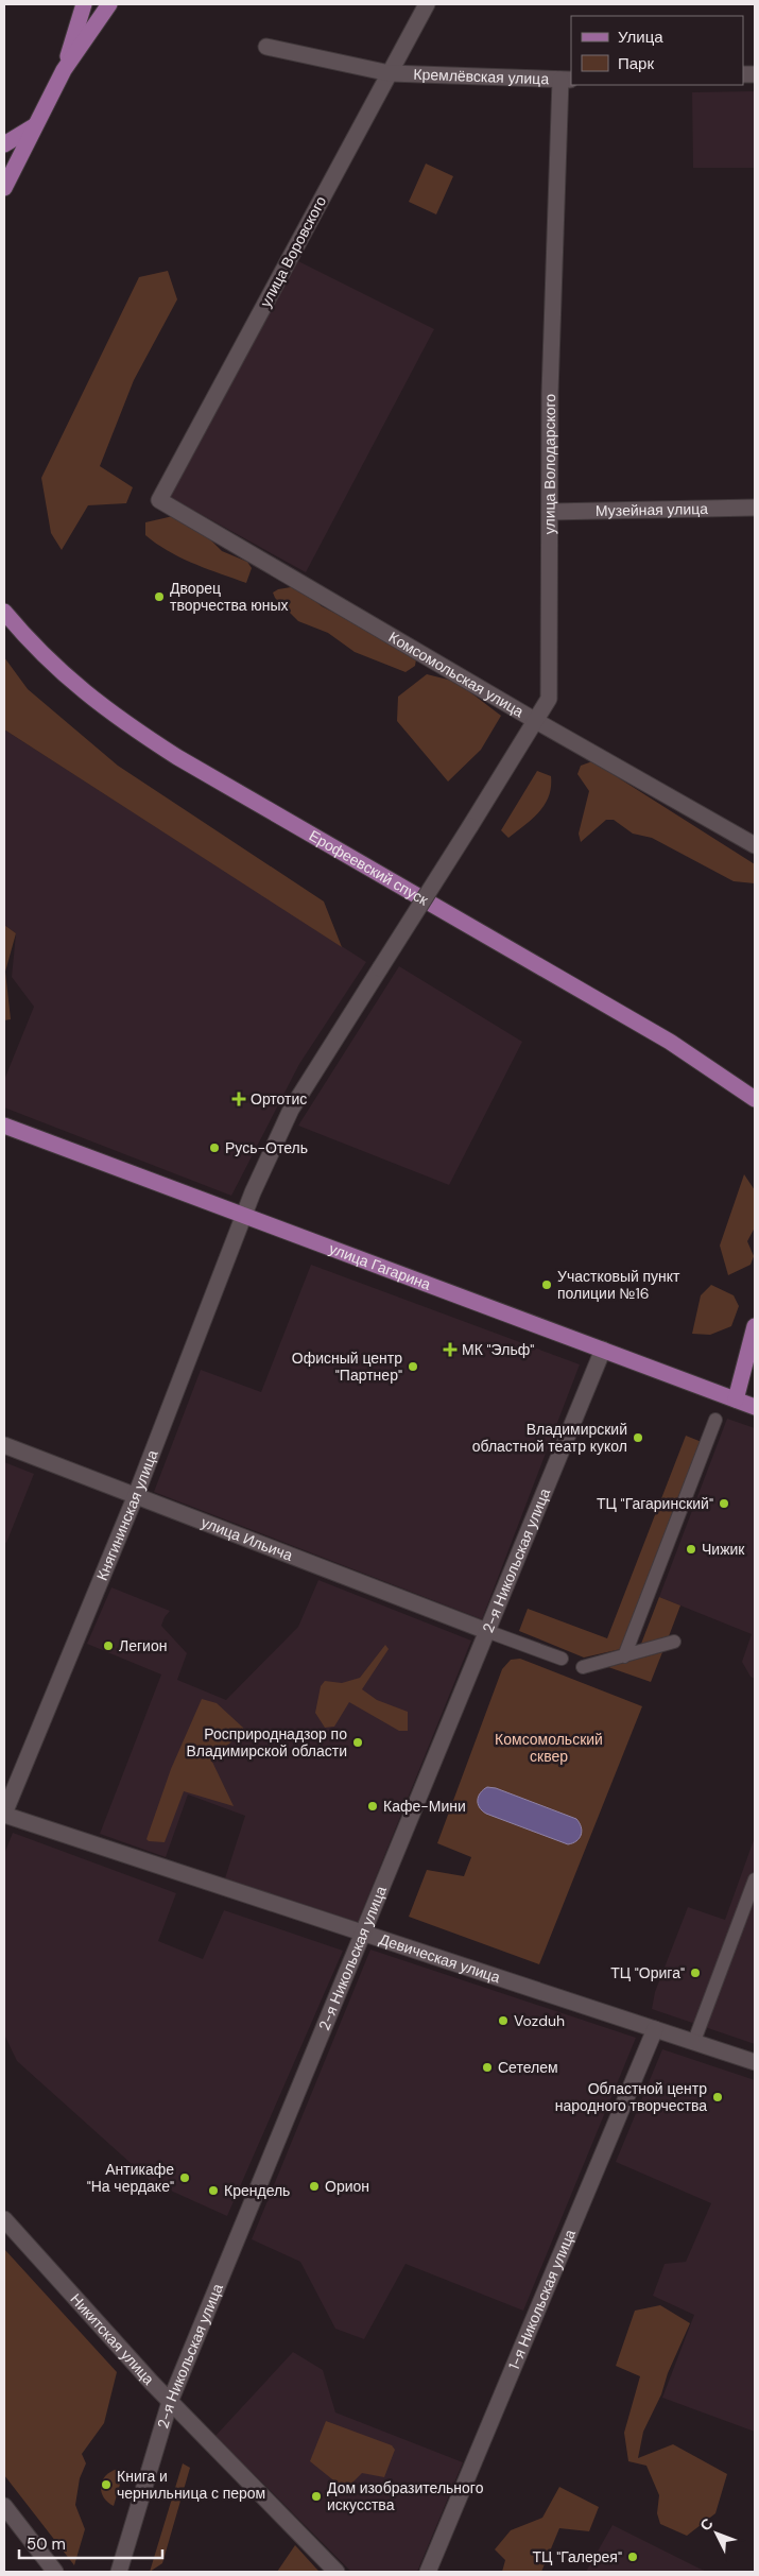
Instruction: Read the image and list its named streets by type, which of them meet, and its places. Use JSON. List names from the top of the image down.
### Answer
{
  "streets": {
    "main road": ["Ерофеевский спуск", "улица Гагарина"],
    "street": [
      "Кремлёвская улица",
      "улица Воровского",
      "улица Володарского",
      "Музейная улица",
      "Комсомольская улица",
      "Княгининская улица",
      "улица Ильича",
      "2-я Никольская улица",
      "Девическая улица",
      "1-я Никольская улица",
      "Никитская улица"
    ]
  },
  "crossings": [
    ["Кремлёвская улица", "улица Воровского"],
    ["Кремлёвская улица", "улица Володарского"],
    ["улица Воровского", "Комсомольская улица"],
    ["улица Володарского", "Музейная улица"],
    ["улица Володарского", "Комсомольская улица"],
    ["улица Володарского", "Княгининская улица"],
    ["улица Гагарина", "Княгининская улица"],
    ["улица Гагарина", "2-я Никольская улица"],
    ["Княгининская улица", "улица Ильича"],
    ["Княгининская улица", "Девическая улица"],
    ["улица Ильича", "2-я Никольская улица"],
    ["2-я Никольская улица", "Девическая улица"],
    ["2-я Никольская улица", "Никитская улица"],
    ["Девическая улица", "1-я Никольская улица"]
  ],
  "parks": ["Комсомольский сквер"],
  "places": {
    "other": [
      "Дворец творчества юных",
      "Русь-Отель",
      "Участковый пункт полиции №16",
      "Офисный центр \"Партнер\"",
      "Владимирский областной театр кукол",
      "ТЦ \"Гагаринский\"",
      "Чижик",
      "Легион",
      "Росприроднадзор по Владимирской области",
      "Кафе-Мини",
      "ТЦ \"Орига\"",
      "Vozduh",
      "Сетелем",
      "Областной центр народного творчества",
      "Антикафе \"На чердаке\"",
      "Орион",
      "Крендель",
      "Книга и чернильница с пером",
      "Дом изобразительного искусства",
      "ТЦ \"Галерея\""
    ],
    "health": ["Ортотис", "МК \"Эльф\""]
  },
  "legend": ["Улица", "Парк"],
  "scale_bar": "50 m",
  "north": "top left"
}
